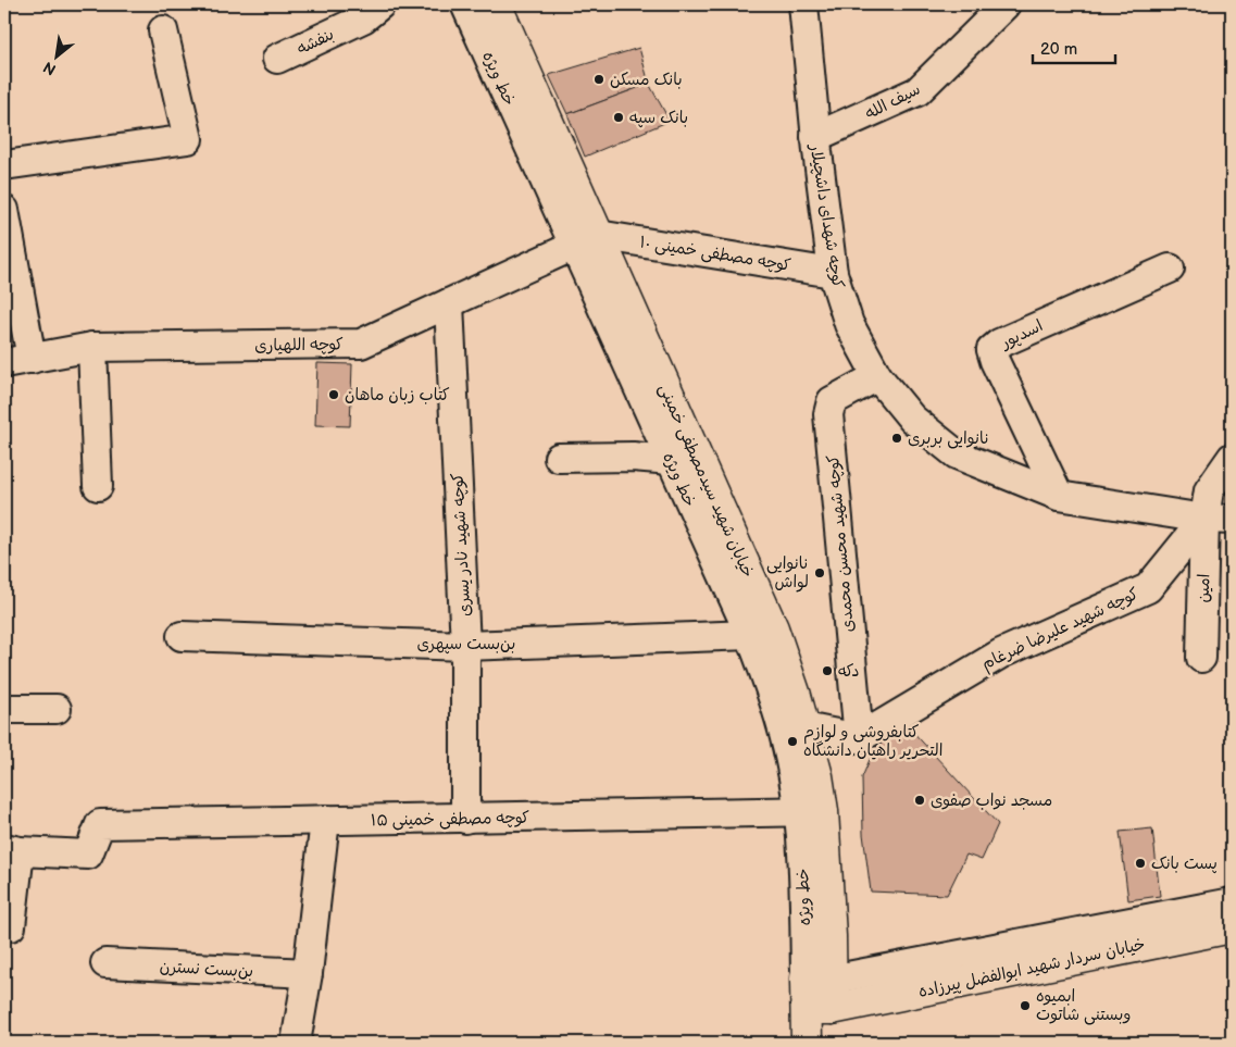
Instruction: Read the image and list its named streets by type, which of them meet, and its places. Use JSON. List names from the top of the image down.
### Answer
{
  "streets": {
    "main road": ["خیابان شهید سیدمصطفی خمینی", "خیابان سردار شهید ابوالفضل پیرزاده"],
    "street": [
      "بنفشه",
      "خط ویژه",
      "سیف الله",
      "کوچه شهدای داشچیلار",
      "کوچه مصطفی خمینی ۱۰",
      "اسدپور",
      "کوچه اللهیاری",
      "کوچه شهید محسن محمدی",
      "کوچه شهید نادر یسری",
      "امین",
      "کوچه شهید علیرضا ضرغام",
      "بن‌بست سپهری",
      "کوچه مصطفی خمینی ۱۵",
      "بن‌بست نسترن"
    ]
  },
  "crossings": [
    ["خط ویژه", "کوچه مصطفی خمینی ۱۰"],
    ["خط ویژه", "کوچه اللهیاری"],
    ["خط ویژه", "خیابان شهید سیدمصطفی خمینی"],
    ["سیف الله", "کوچه شهدای داشچیلار"],
    ["کوچه شهدای داشچیلار", "کوچه مصطفی خمینی ۱۰"],
    ["کوچه شهدای داشچیلار", "اسدپور"],
    ["کوچه شهدای داشچیلار", "کوچه شهید محسن محمدی"],
    ["کوچه شهدای داشچیلار", "امین"],
    ["کوچه شهدای داشچیلار", "کوچه شهید علیرضا ضرغام"],
    ["کوچه مصطفی خمینی ۱۰", "کوچه اللهیاری"],
    ["کوچه مصطفی خمینی ۱۰", "خیابان شهید سیدمصطفی خمینی"],
    ["کوچه اللهیاری", "خیابان شهید سیدمصطفی خمینی"],
    ["کوچه اللهیاری", "کوچه شهید نادر یسری"],
    ["خیابان شهید سیدمصطفی خمینی", "بن‌بست سپهری"],
    ["خیابان شهید سیدمصطفی خمینی", "کوچه مصطفی خمینی ۱۵"],
    ["خیابان شهید سیدمصطفی خمینی", "خیابان سردار شهید ابوالفضل پیرزاده"],
    ["کوچه شهید محسن محمدی", "کوچه شهید علیرضا ضرغام"],
    ["کوچه شهید نادر یسری", "بن‌بست سپهری"],
    ["کوچه شهید نادر یسری", "کوچه مصطفی خمینی ۱۵"],
    ["امین", "کوچه شهید علیرضا ضرغام"]
  ],
  "places": [
    "بانک مسکن",
    "بانک سپه",
    "کتاب زبان ماهان",
    "نانوایی بربری",
    "نانوایی لواش",
    "دکه",
    "کتابفروشی و لوازم التحریر راهیان دانشگاه",
    "مسجد نواب صفوی",
    "پست بانک",
    "ابمیوه وبستنی شاتوت"
  ],
  "scale_bar": "20 m",
  "north": "bottom left"
}
